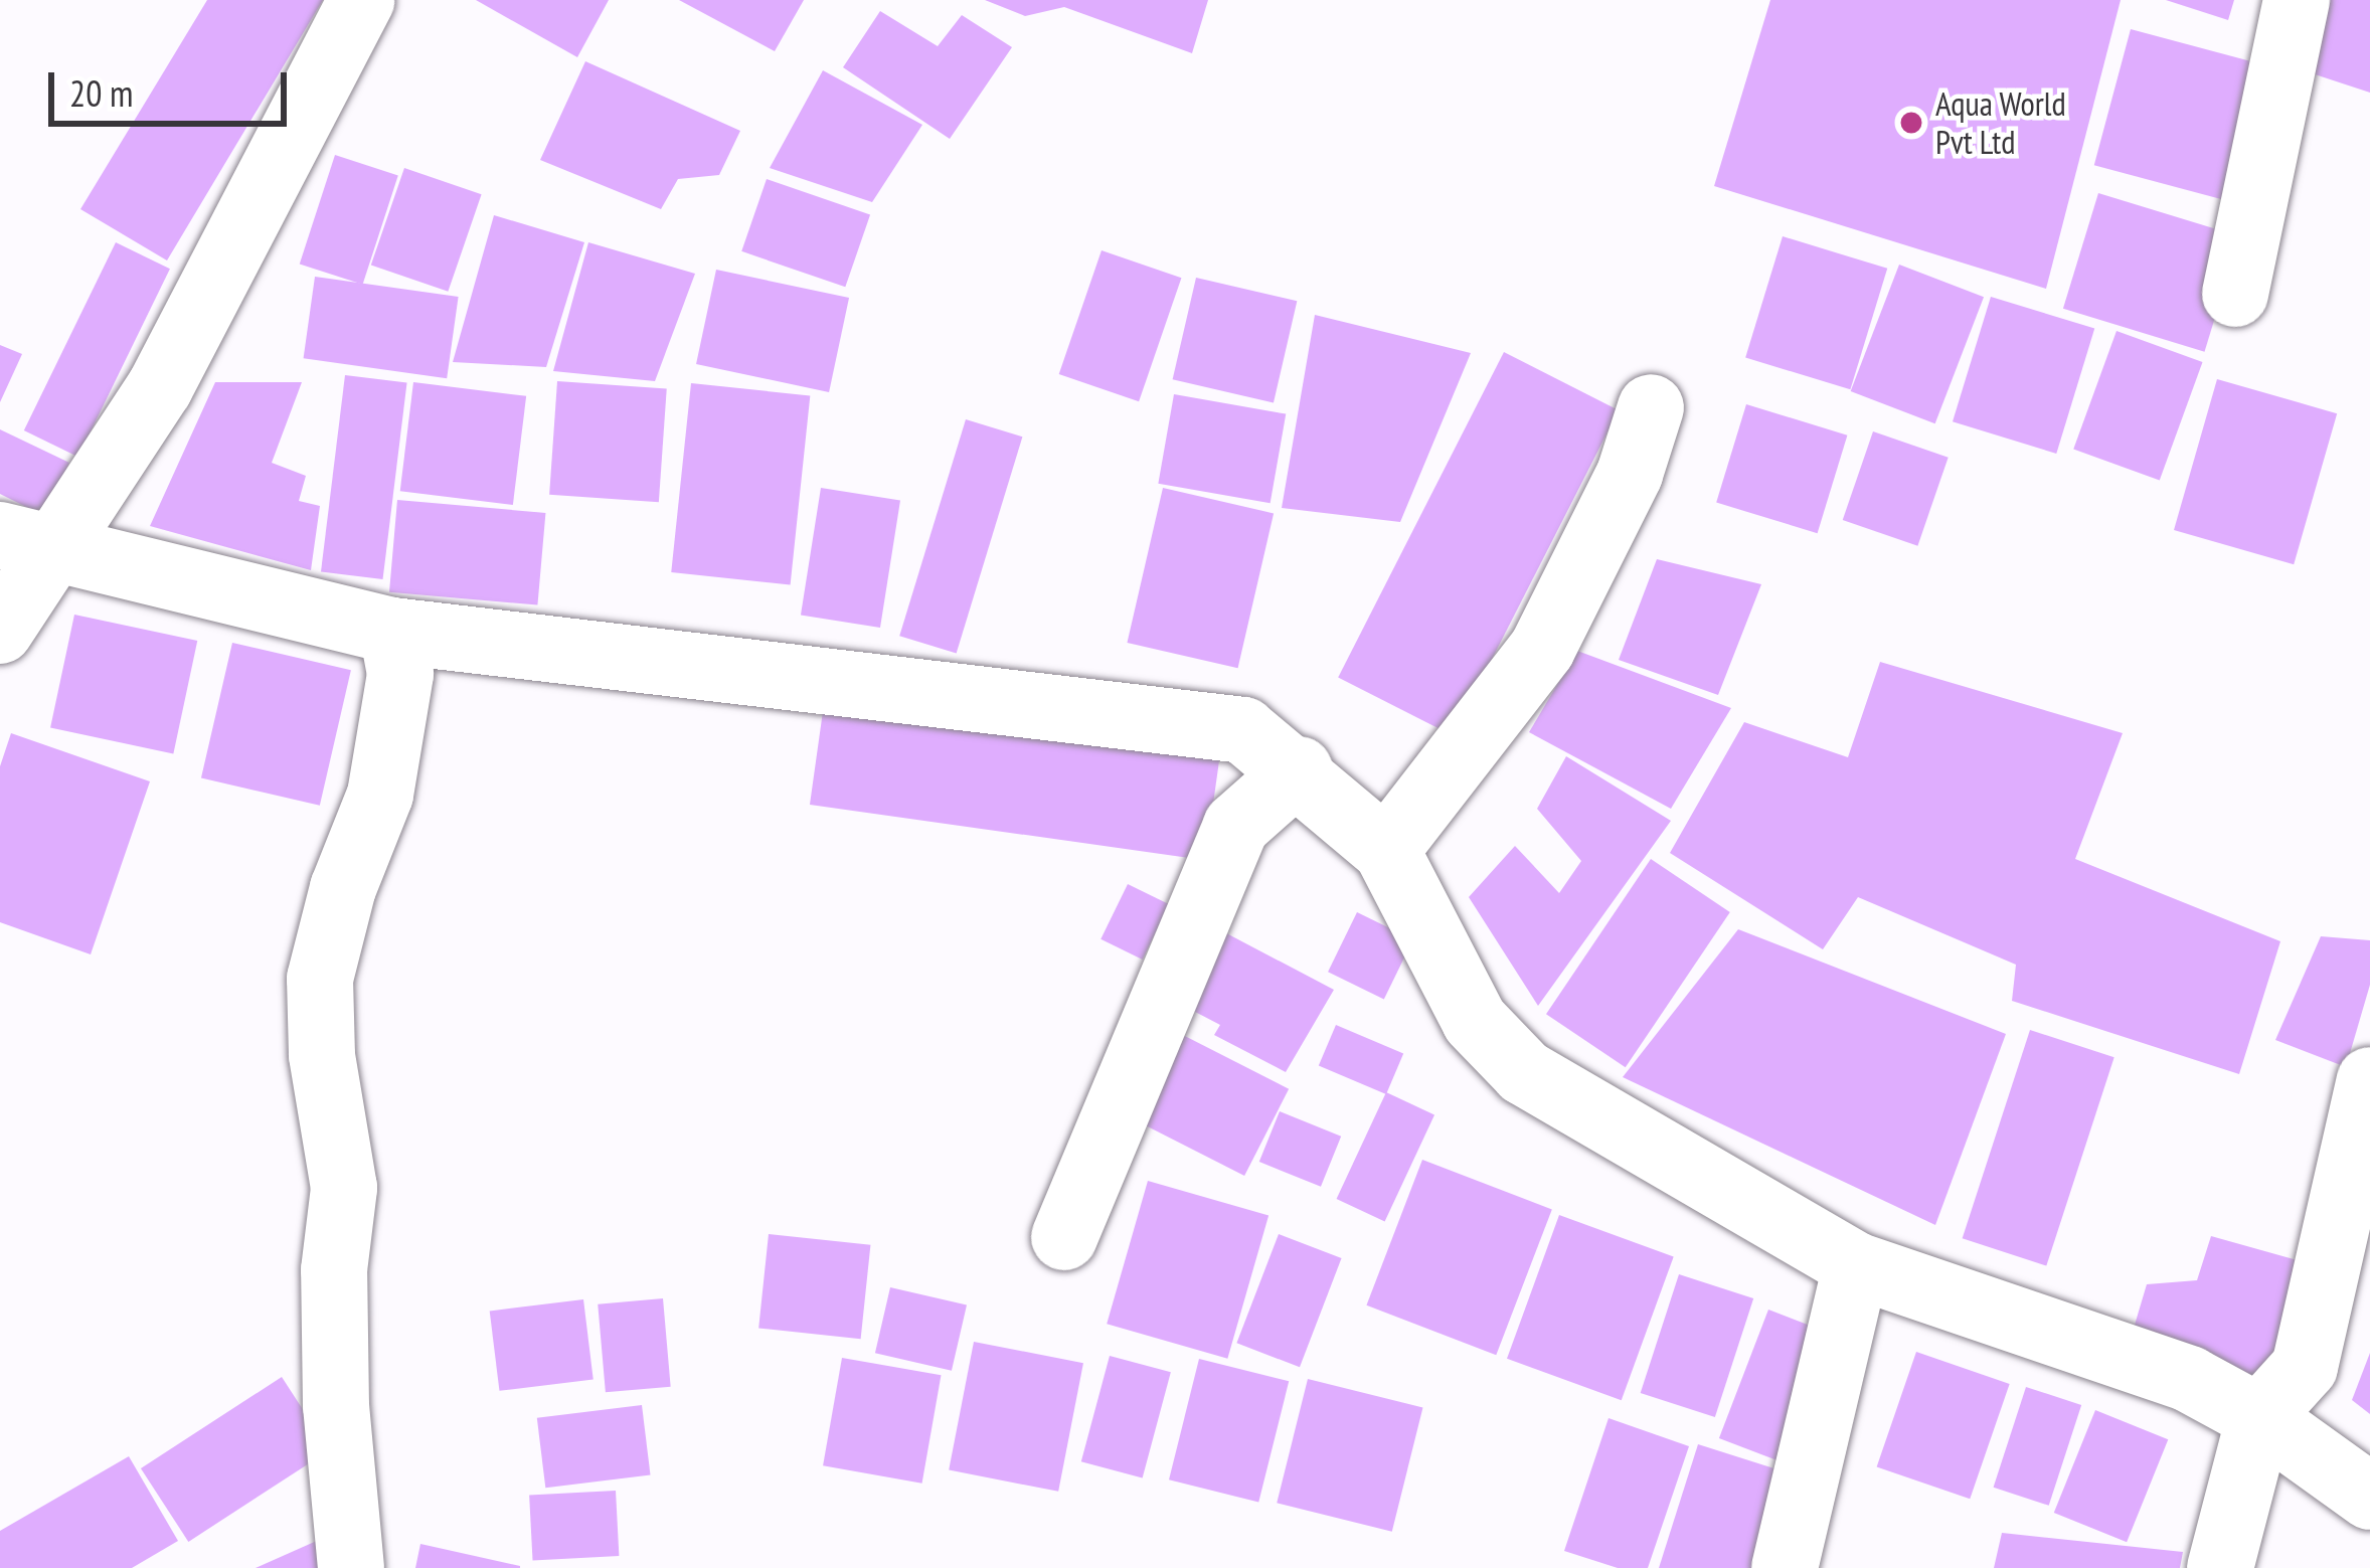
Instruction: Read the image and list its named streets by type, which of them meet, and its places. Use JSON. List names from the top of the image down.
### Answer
{
  "places": ["Aqua World Pvt Ltd"],
  "scale_bar": "20 m"
}
